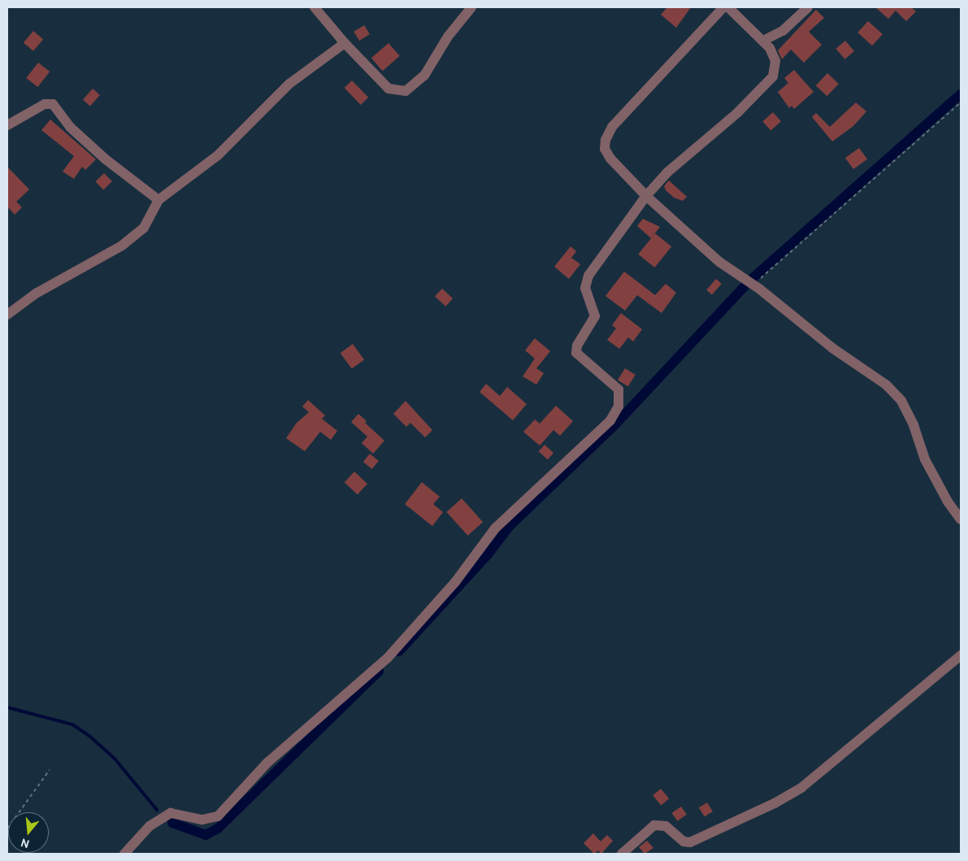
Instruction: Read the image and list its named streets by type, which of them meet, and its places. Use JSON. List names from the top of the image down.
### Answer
{
  "north": "bottom"
}
